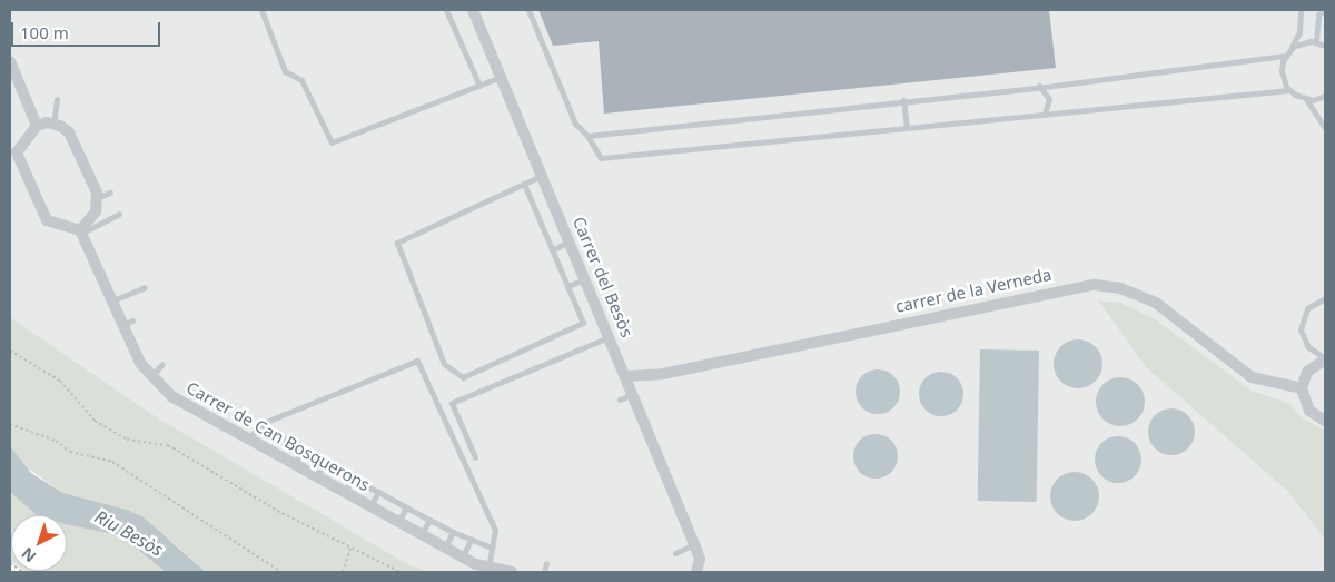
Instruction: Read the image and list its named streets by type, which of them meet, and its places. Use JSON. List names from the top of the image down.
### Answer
{
  "streets": {
    "street": ["Carrer del Besòs", "carrer de la Verneda", "Carrer de Can Bosquerons"]
  },
  "crossings": [
    ["Carrer del Besòs", "carrer de la Verneda"]
  ],
  "water": ["Riu Besòs"],
  "scale_bar": "100 m",
  "north": "bottom left"
}
